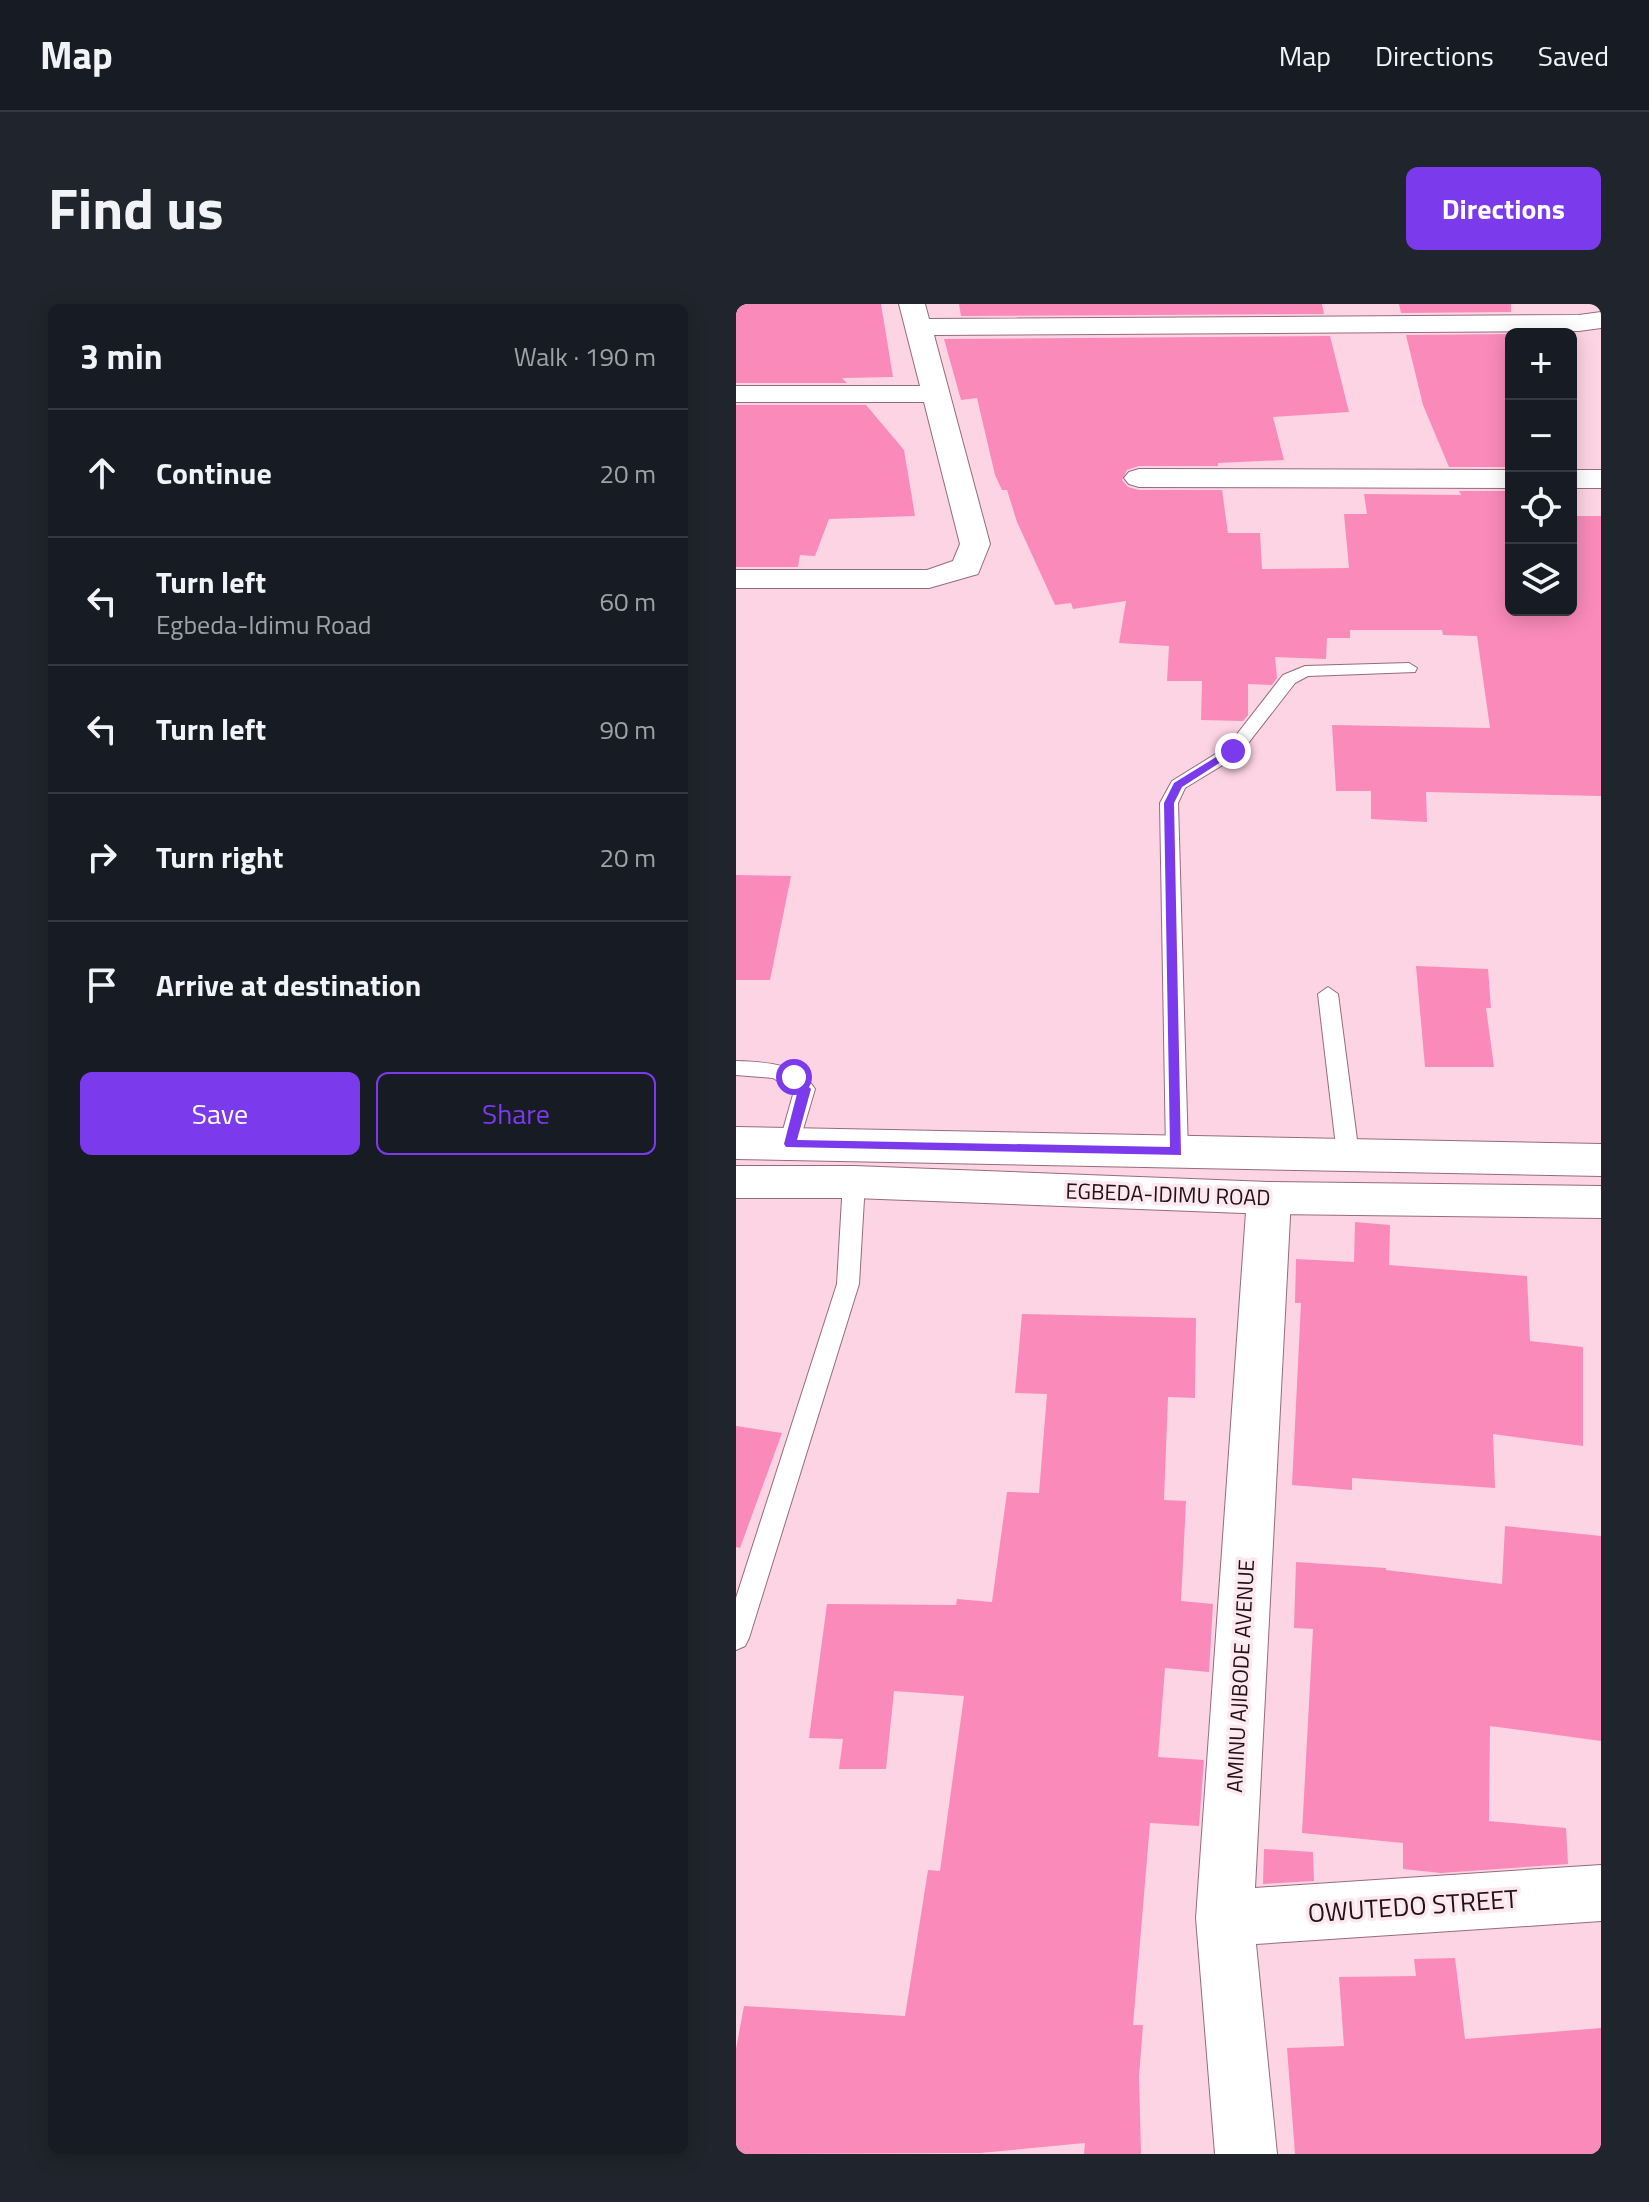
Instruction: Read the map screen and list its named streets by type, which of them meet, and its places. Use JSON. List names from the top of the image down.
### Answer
{
  "streets": {
    "street": ["EGBEDA-IDIMU ROAD", "AMINU AJIBODE AVENUE", "OWUTEDO STREET"]
  },
  "crossings": [
    ["EGBEDA-IDIMU ROAD", "AMINU AJIBODE AVENUE"],
    ["AMINU AJIBODE AVENUE", "OWUTEDO STREET"]
  ],
  "page": {
    "header": "Map",
    "nav": ["Map", "Directions", "Saved"],
    "title": "Find us",
    "buttons": [
      "Directions",
      ["Save", "Share"]
    ],
    "heading": ["3 min", "Walk · 190 m"],
    "map_buttons": ["+", "−"],
    "list": [
      ["Continue", "20 m"],
      ["Turn left", "Egbeda-Idimu Road", "60 m"],
      ["Turn left", "90 m"],
      ["Turn right", "20 m"],
      "Arrive at destination"
    ]
  }
}
